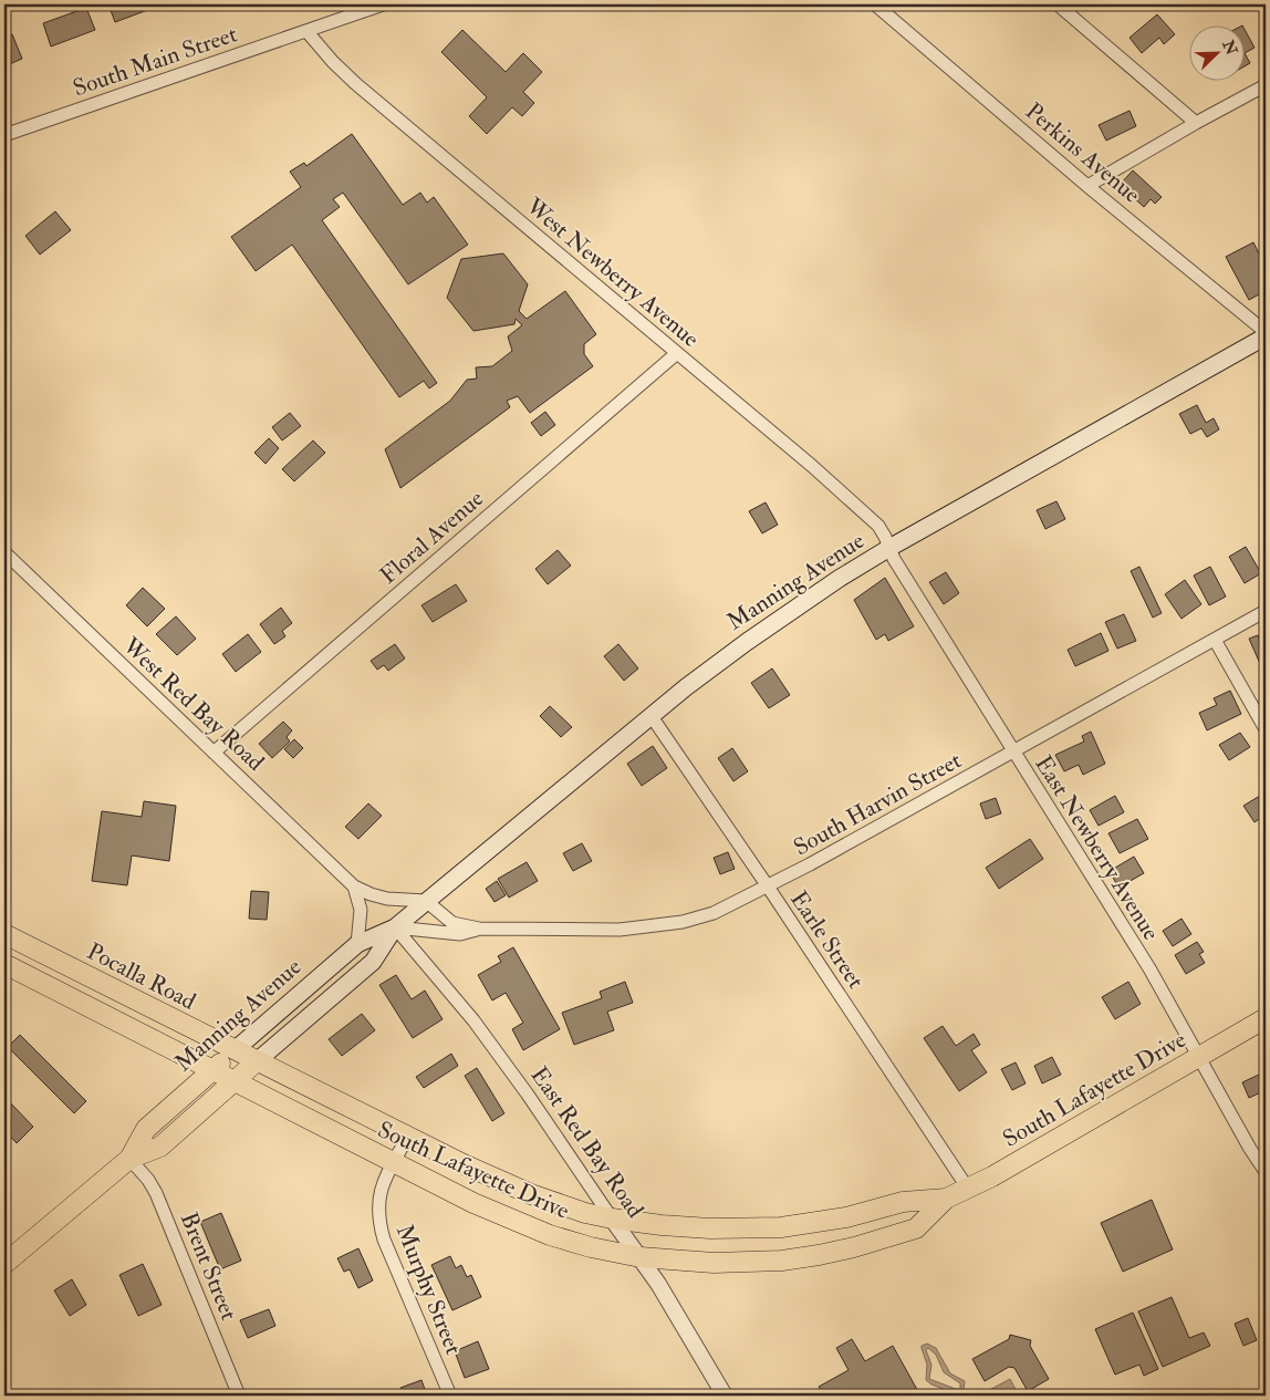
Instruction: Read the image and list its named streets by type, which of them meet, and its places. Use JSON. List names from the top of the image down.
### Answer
{
  "streets": {
    "main road": ["Manning Avenue", "Pocalla Road", "South Lafayette Drive"],
    "street": [
      "South Main Street",
      "Perkins Avenue",
      "West Newberry Avenue",
      "Floral Avenue",
      "West Red Bay Road",
      "South Harvin Street",
      "East Newberry Avenue",
      "Earle Street",
      "East Red Bay Road",
      "Brent Street",
      "Murphy Street"
    ]
  },
  "crossings": [
    ["South Main Street", "West Newberry Avenue"],
    ["West Newberry Avenue", "Floral Avenue"],
    ["West Newberry Avenue", "Manning Avenue"],
    ["West Newberry Avenue", "East Newberry Avenue"],
    ["Floral Avenue", "West Red Bay Road"],
    ["Manning Avenue", "West Red Bay Road"],
    ["Manning Avenue", "South Harvin Street"],
    ["Manning Avenue", "East Newberry Avenue"],
    ["Manning Avenue", "Earle Street"],
    ["Manning Avenue", "Pocalla Road"],
    ["Manning Avenue", "South Lafayette Drive"],
    ["Manning Avenue", "East Red Bay Road"],
    ["Manning Avenue", "Brent Street"],
    ["West Red Bay Road", "South Harvin Street"],
    ["South Harvin Street", "East Newberry Avenue"],
    ["South Harvin Street", "Earle Street"],
    ["South Harvin Street", "East Red Bay Road"],
    ["East Newberry Avenue", "South Lafayette Drive"],
    ["Earle Street", "South Lafayette Drive"],
    ["Pocalla Road", "South Lafayette Drive"],
    ["South Lafayette Drive", "East Red Bay Road"],
    ["South Lafayette Drive", "Murphy Street"]
  ],
  "north": "top right"
}
